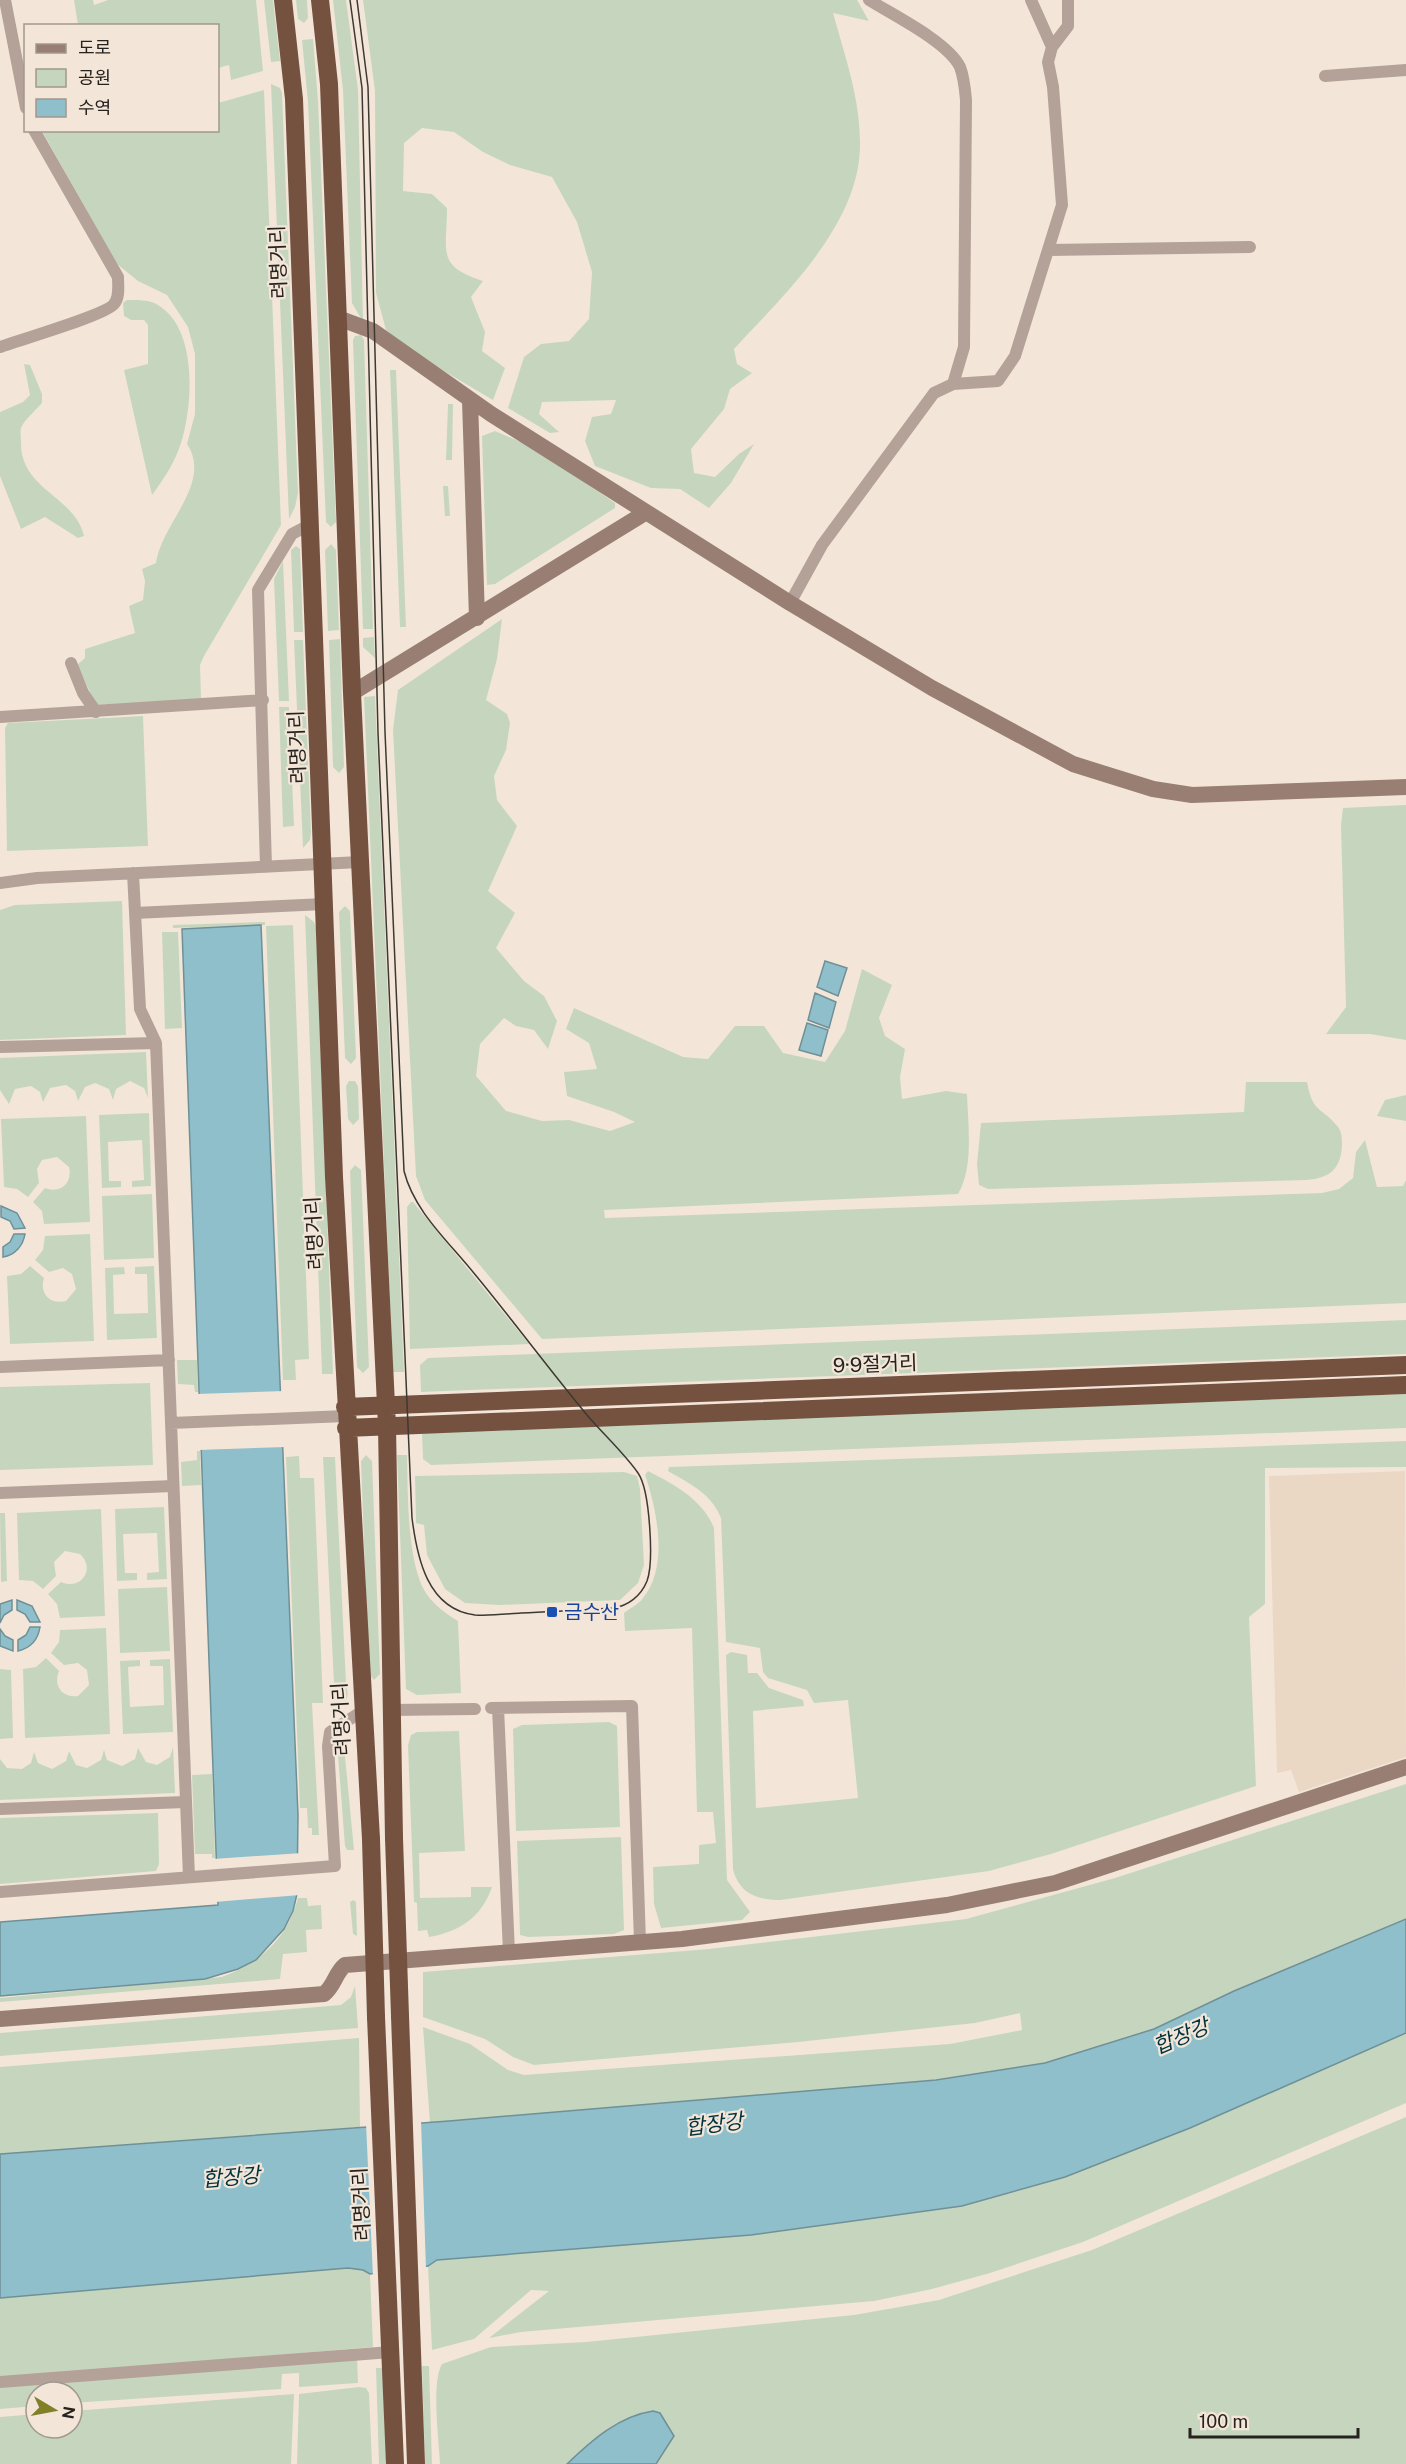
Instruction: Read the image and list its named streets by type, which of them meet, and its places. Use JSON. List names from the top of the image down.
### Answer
{
  "streets": {
    "highway": ["려명거리", "9·9절거리"]
  },
  "crossings": [
    ["려명거리", "9·9절거리"]
  ],
  "water": ["합장강"],
  "places": {
    "transit": ["금수산"]
  },
  "legend": ["도로", "공원", "수역"],
  "scale_bar": "100 m",
  "north": "right"
}
